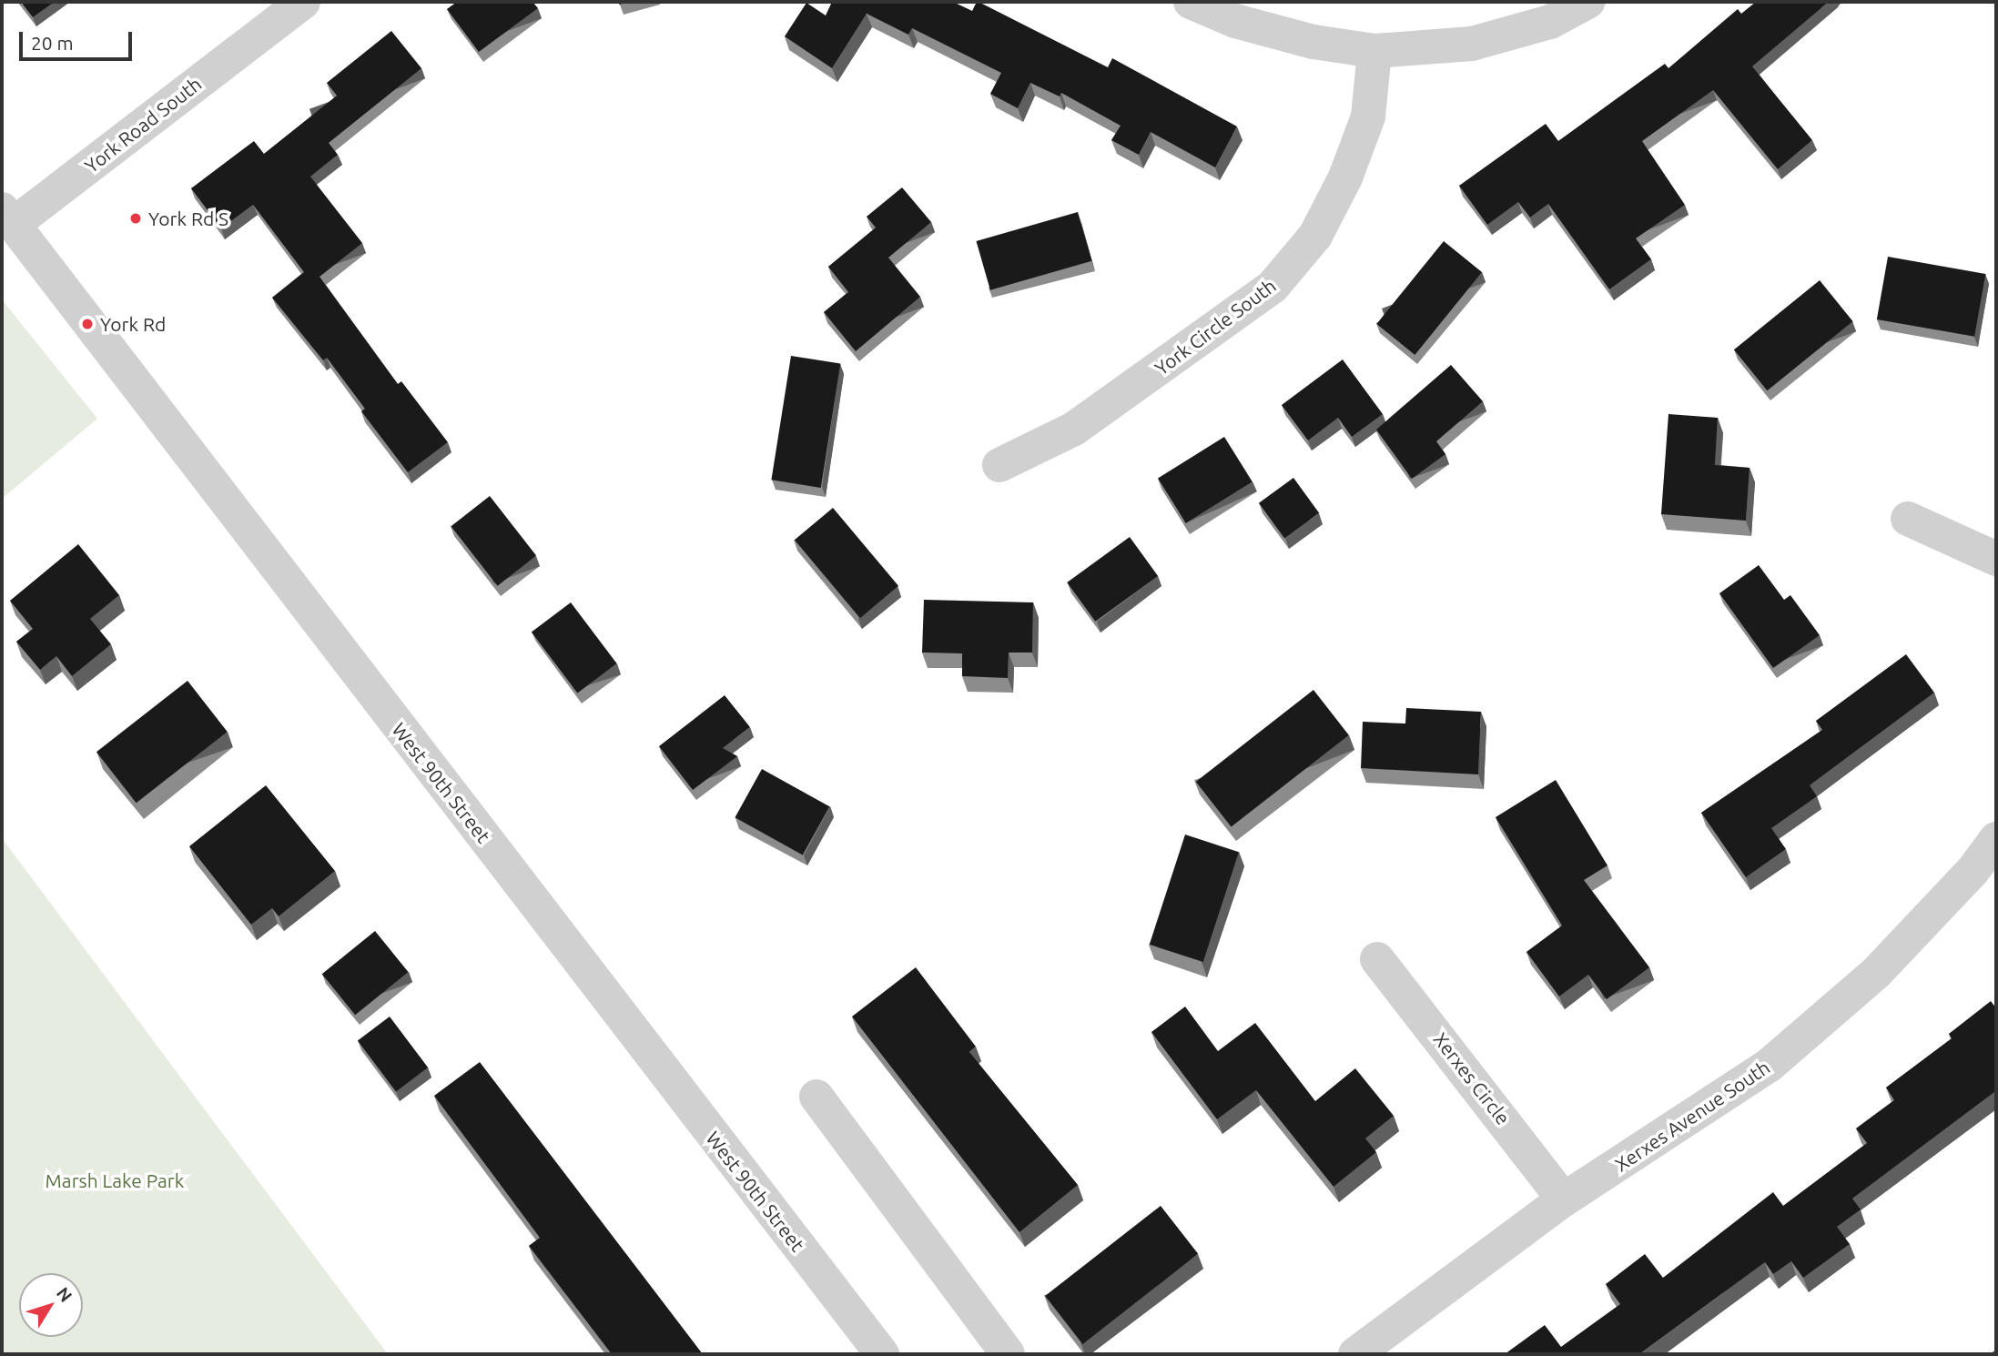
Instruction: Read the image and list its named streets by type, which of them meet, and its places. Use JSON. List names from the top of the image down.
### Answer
{
  "streets": {
    "street": [
      "York Road South",
      "York Circle South",
      "West 90th Street",
      "Xerxes Circle",
      "Xerxes Avenue South"
    ]
  },
  "crossings": [
    ["York Road South", "West 90th Street"],
    ["Xerxes Circle", "Xerxes Avenue South"]
  ],
  "parks": ["Marsh Lake Park"],
  "places": ["York Rd S", "York Rd"],
  "scale_bar": "20 m",
  "north": "top right"
}
